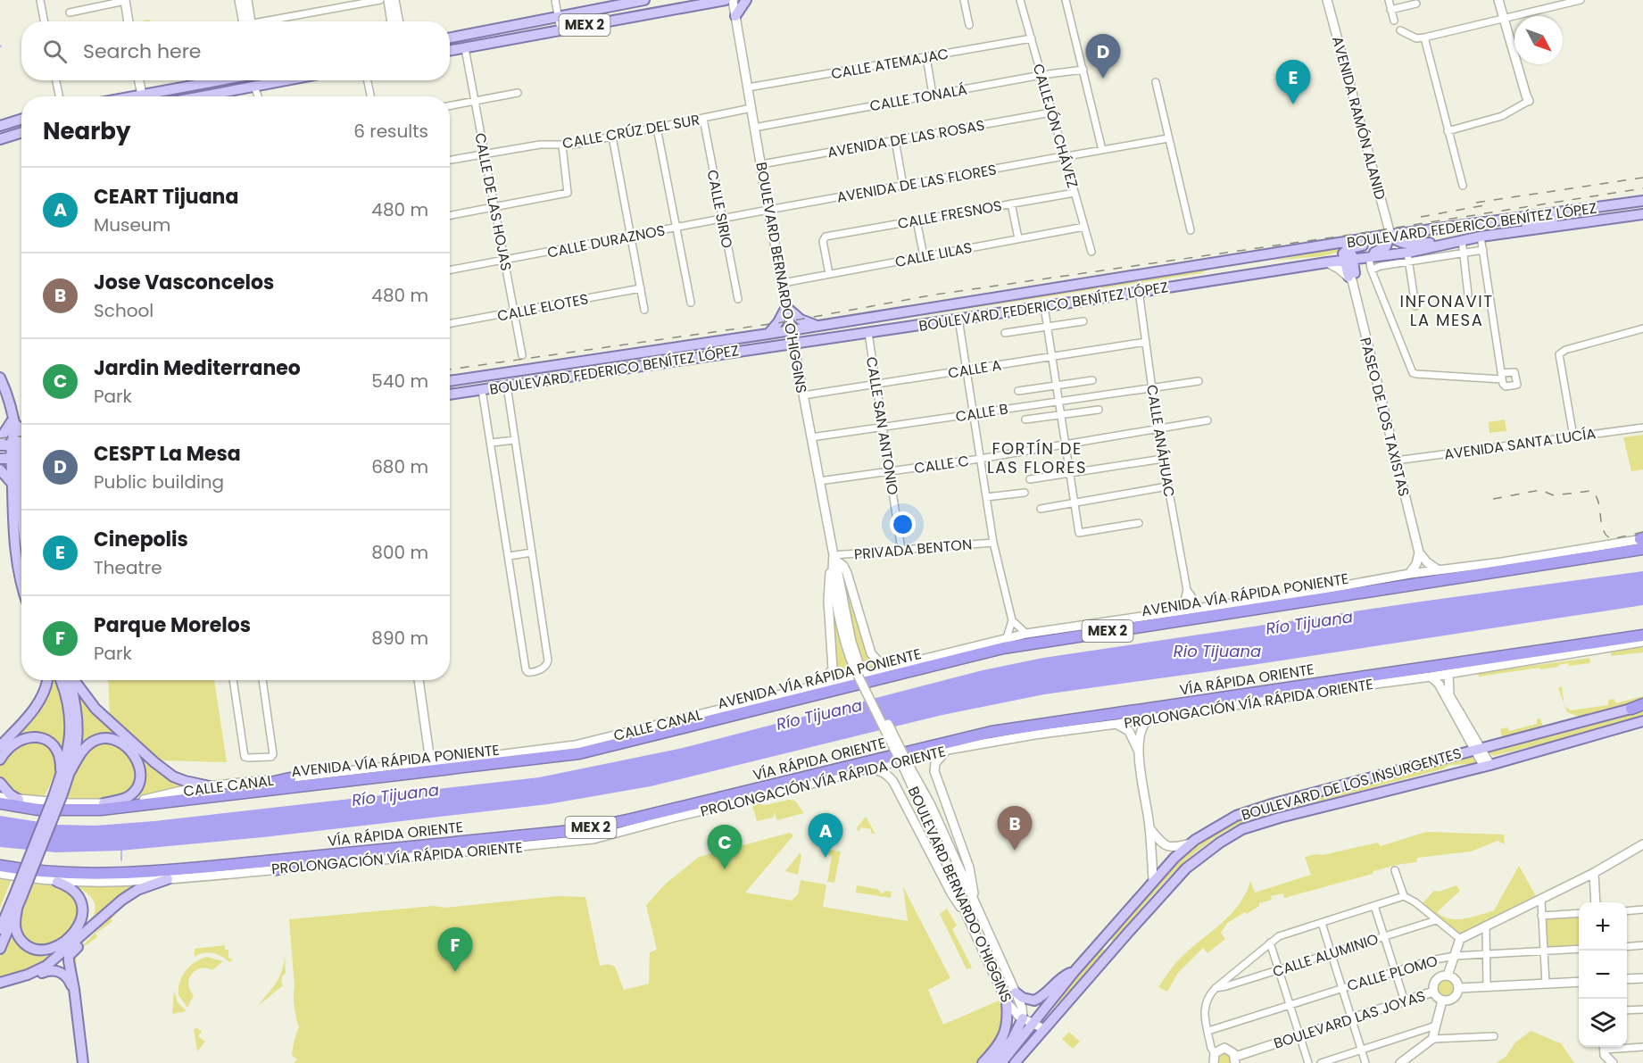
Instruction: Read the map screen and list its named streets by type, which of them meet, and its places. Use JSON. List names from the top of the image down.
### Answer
{
  "streets": {
    "highway": ["MEX 2", "AVENIDA VÍA RÁPIDA PONIENTE", "VÍA RÁPIDA ORIENTE"],
    "main road": [
      "AVENIDA RAMÓN ALANID",
      "BOULEVARD FEDERICO BENÍTEZ LÓPEZ",
      "BOULEVARD BERNARDO O'HIGGINS",
      "PASEO DE LOS TAXISTAS",
      "PROLONGACIÓN VÍA RÁPIDA ORIENTE",
      "CALLE CANAL",
      "BOULEVARD DE LOS INSURGENTES",
      "BOULEVARD LAS JOYAS"
    ],
    "street": [
      "CALLE ATEMAJAC",
      "CALLE TONALÁ",
      "CALLEJÓN CHÁVEZ",
      "CALLE CRÚZ DEL SUR",
      "AVENIDA DE LAS ROSAS",
      "AVENIDA DE LAS FLORES",
      "CALLE DE LAS HOJAS",
      "CALLE SIRIO",
      "CALLE FRESNOS",
      "CALLE DURAZNOS",
      "CALLE LILAS",
      "CALLE ELOTES",
      "CALLE A",
      "CALLE B",
      "CALLE SAN ANTONIO",
      "CALLE ANÁHUAC",
      "AVENIDA SANTA LUCÍA",
      "CALLE C",
      "PRIVADA BENTON",
      "CALLE ALUMINIO",
      "CALLE PLOMO"
    ]
  },
  "crossings": [
    ["MEX 2", "CALLE DE LAS HOJAS"],
    ["CALLE ATEMAJAC", "CALLEJÓN CHÁVEZ"],
    ["CALLE ATEMAJAC", "BOULEVARD BERNARDO O'HIGGINS"],
    ["CALLE TONALÁ", "CALLEJÓN CHÁVEZ"],
    ["CALLE TONALÁ", "BOULEVARD BERNARDO O'HIGGINS"],
    ["AVENIDA RAMÓN ALANID", "BOULEVARD FEDERICO BENÍTEZ LÓPEZ"],
    ["CALLEJÓN CHÁVEZ", "AVENIDA DE LAS ROSAS"],
    ["CALLEJÓN CHÁVEZ", "AVENIDA DE LAS FLORES"],
    ["CALLEJÓN CHÁVEZ", "CALLE FRESNOS"],
    ["CALLEJÓN CHÁVEZ", "CALLE LILAS"],
    ["CALLE CRÚZ DEL SUR", "CALLE DE LAS HOJAS"],
    ["CALLE CRÚZ DEL SUR", "CALLE SIRIO"],
    ["CALLE CRÚZ DEL SUR", "BOULEVARD BERNARDO O'HIGGINS"],
    ["AVENIDA DE LAS ROSAS", "BOULEVARD BERNARDO O'HIGGINS"],
    ["AVENIDA DE LAS FLORES", "CALLE DURAZNOS"],
    ["AVENIDA DE LAS FLORES", "BOULEVARD BERNARDO O'HIGGINS"],
    ["CALLE DE LAS HOJAS", "CALLE DURAZNOS"],
    ["CALLE DE LAS HOJAS", "CALLE ELOTES"],
    ["CALLE SIRIO", "CALLE DURAZNOS"],
    ["CALLE FRESNOS", "CALLE LILAS"],
    ["BOULEVARD FEDERICO BENÍTEZ LÓPEZ", "BOULEVARD BERNARDO O'HIGGINS"],
    ["BOULEVARD FEDERICO BENÍTEZ LÓPEZ", "CALLE SAN ANTONIO"],
    ["BOULEVARD FEDERICO BENÍTEZ LÓPEZ", "CALLE ANÁHUAC"],
    ["CALLE DURAZNOS", "BOULEVARD BERNARDO O'HIGGINS"],
    ["CALLE LILAS", "BOULEVARD BERNARDO O'HIGGINS"],
    ["BOULEVARD BERNARDO O'HIGGINS", "CALLE A"],
    ["BOULEVARD BERNARDO O'HIGGINS", "CALLE B"],
    ["BOULEVARD BERNARDO O'HIGGINS", "CALLE C"],
    ["BOULEVARD BERNARDO O'HIGGINS", "PRIVADA BENTON"],
    ["BOULEVARD BERNARDO O'HIGGINS", "BOULEVARD DE LOS INSURGENTES"],
    ["CALLE A", "CALLE SAN ANTONIO"],
    ["CALLE A", "CALLE ANÁHUAC"],
    ["CALLE B", "CALLE SAN ANTONIO"],
    ["CALLE B", "CALLE ANÁHUAC"],
    ["PASEO DE LOS TAXISTAS", "AVENIDA SANTA LUCÍA"],
    ["CALLE SAN ANTONIO", "CALLE C"],
    ["CALLE SAN ANTONIO", "PRIVADA BENTON"],
    ["CALLE ANÁHUAC", "CALLE C"],
    ["CALLE ANÁHUAC", "CALLE CANAL"],
    ["AVENIDA VÍA RÁPIDA PONIENTE", "CALLE CANAL"]
  ],
  "districts": ["INFONAVIT LA MESA", "FORTÍN DE LAS FLORES"],
  "water": ["Río Tijuana", "Rio Tijuana"],
  "north": "bottom right",
  "page": {
    "search": "Search here",
    "pins": [
      "D",
      "E",
      "B",
      "A",
      "C",
      "F"
    ],
    "heading": ["Nearby", "6 results"],
    "list": [
      {
        "mark": "A",
        "name": "CEART Tijuana",
        "note": "Museum",
        "value": "480 m"
      },
      {
        "mark": "B",
        "name": "Jose Vasconcelos",
        "note": "School",
        "value": "480 m"
      },
      {
        "mark": "C",
        "name": "Jardin Mediterraneo",
        "note": "Park",
        "value": "540 m"
      },
      {
        "mark": "D",
        "name": "CESPT La Mesa",
        "note": "Public building",
        "value": "680 m"
      },
      {
        "mark": "E",
        "name": "Cinepolis",
        "note": "Theatre",
        "value": "800 m"
      },
      {
        "mark": "F",
        "name": "Parque Morelos",
        "note": "Park",
        "value": "890 m"
      }
    ],
    "map_buttons": ["+", "−"]
  }
}
